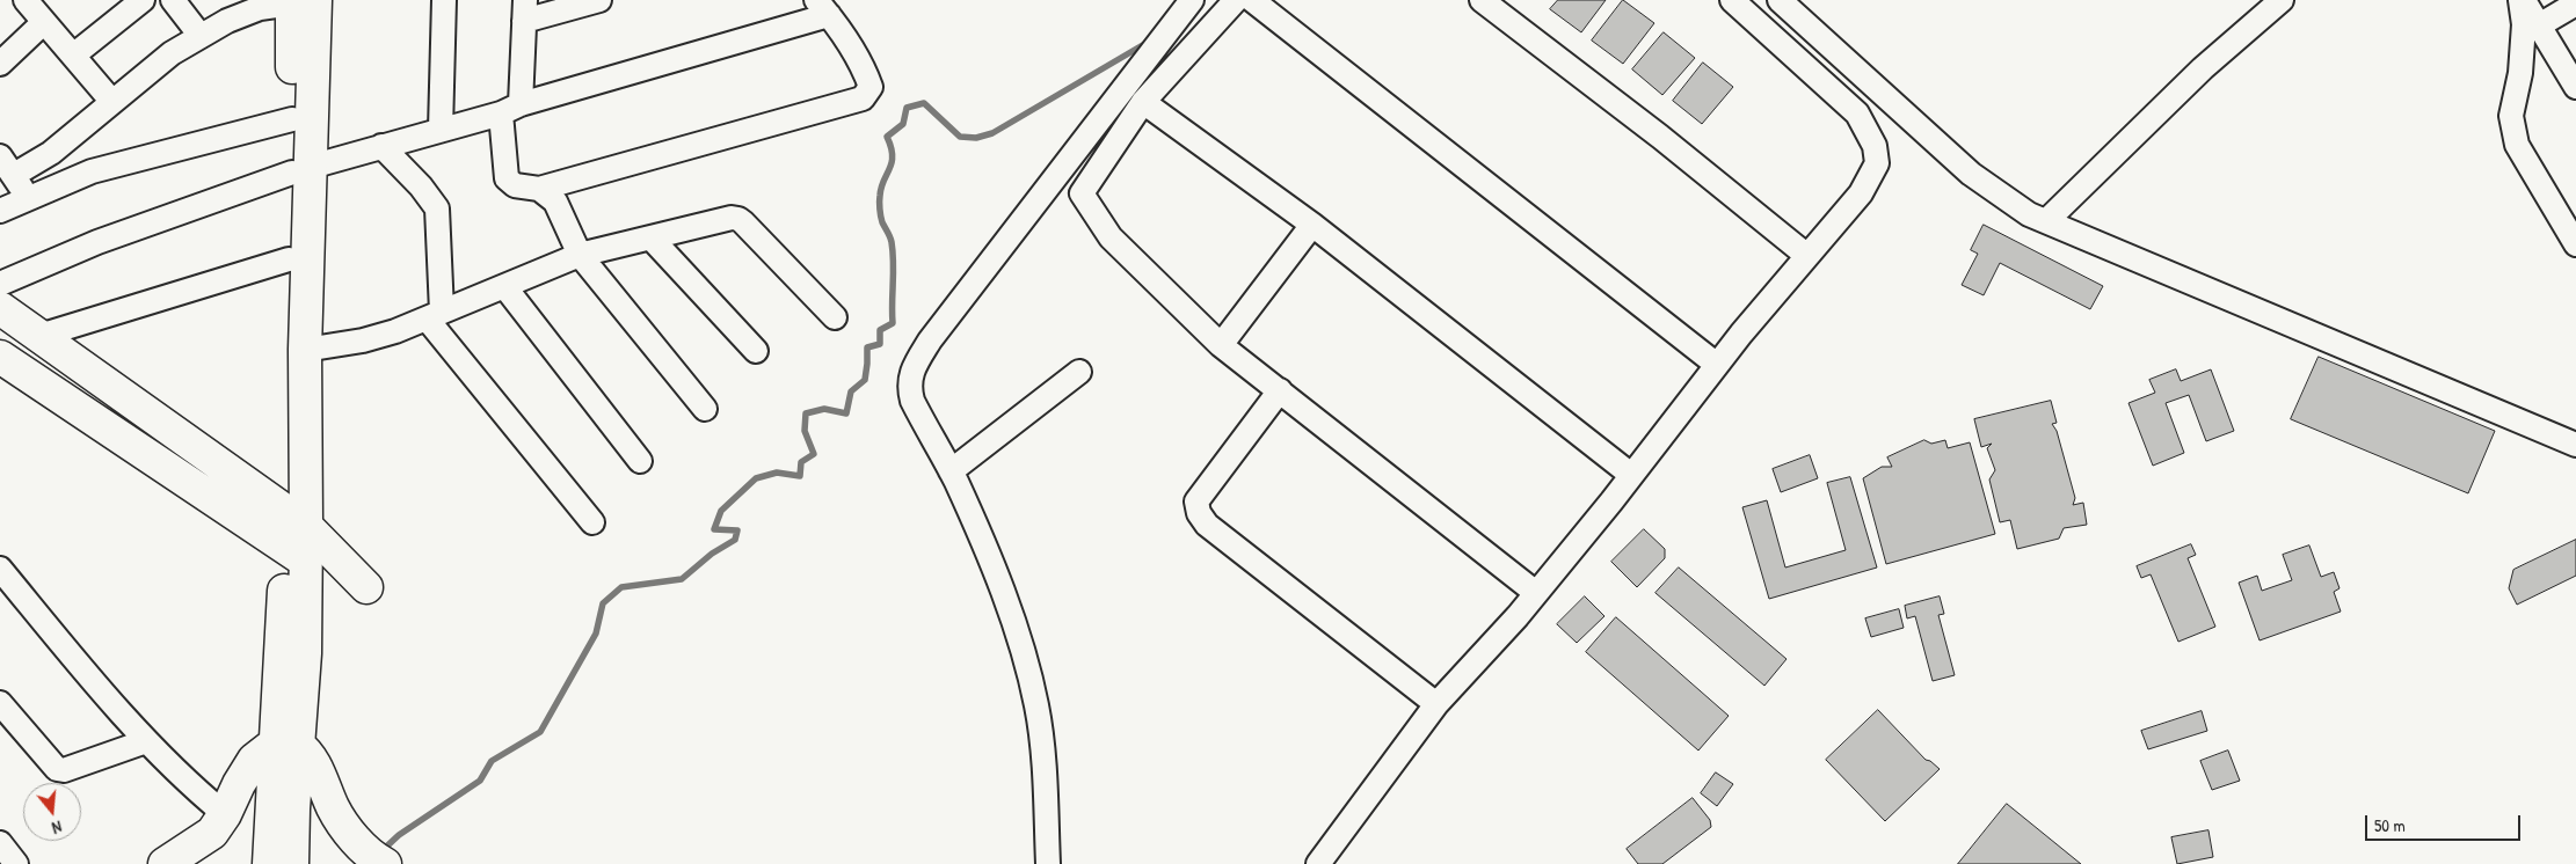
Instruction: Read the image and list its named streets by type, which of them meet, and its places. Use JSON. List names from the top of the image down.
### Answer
{
  "scale_bar": "50 m",
  "north": "bottom"
}
